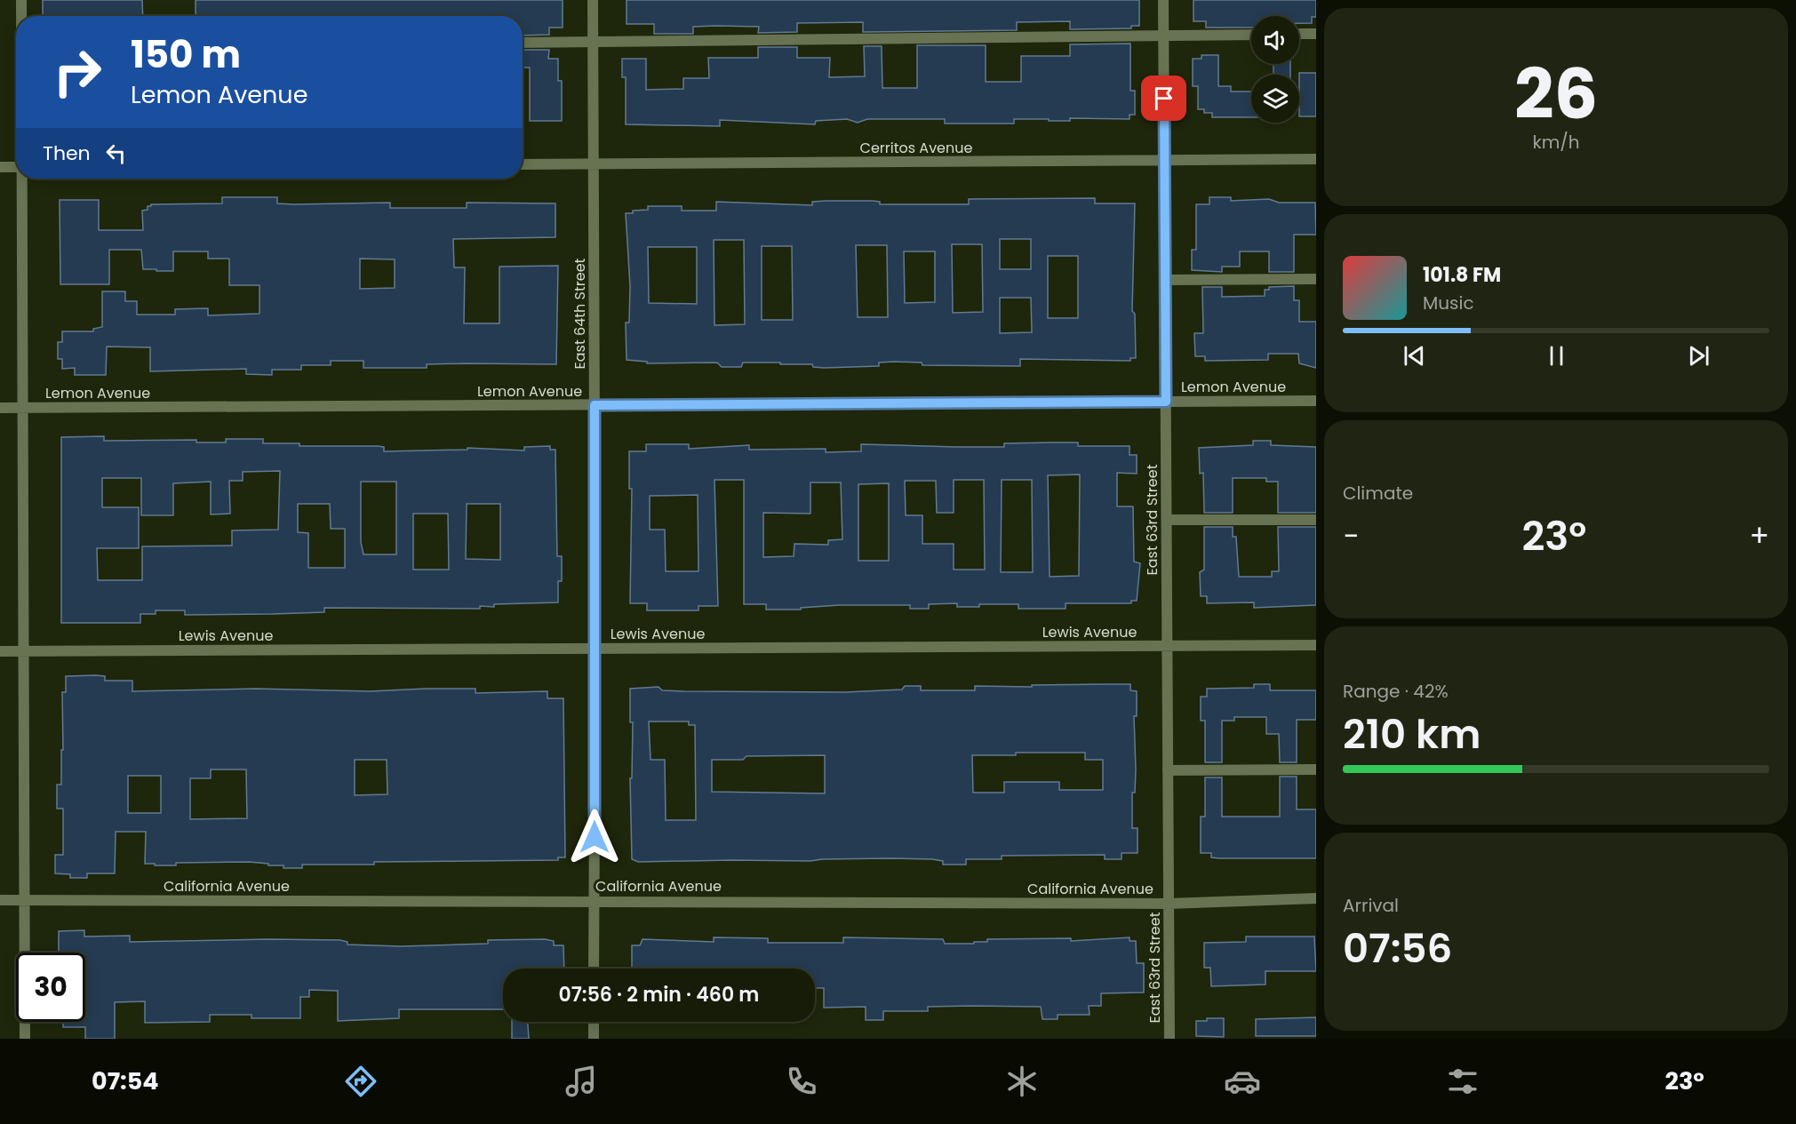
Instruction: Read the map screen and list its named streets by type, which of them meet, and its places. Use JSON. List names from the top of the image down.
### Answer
{
  "streets": {
    "street": [
      "Cerritos Avenue",
      "East 64th Street",
      "Lemon Avenue",
      "East 63rd Street",
      "Lewis Avenue",
      "California Avenue"
    ]
  },
  "crossings": [
    ["Cerritos Avenue", "East 64th Street"],
    ["Cerritos Avenue", "East 63rd Street"],
    ["East 64th Street", "Lemon Avenue"],
    ["East 64th Street", "Lewis Avenue"],
    ["East 64th Street", "California Avenue"],
    ["Lemon Avenue", "East 63rd Street"],
    ["East 63rd Street", "Lewis Avenue"],
    ["East 63rd Street", "California Avenue"]
  ],
  "page": {
    "tile": [
      ["26", "km/h"],
      "Climate",
      ["Range · 42%", "210 km"],
      ["Arrival", "07:56"]
    ],
    "turn": ["150 m", "Lemon Avenue"],
    "then": "Then",
    "song": ["101.8 FM", "Music"],
    "heat": ["−", "23°", "+"],
    "limit": "30",
    "trip": "07:56 · 2 min · 460 m",
    "tabs": ["07:54", "23°"]
  }
}
